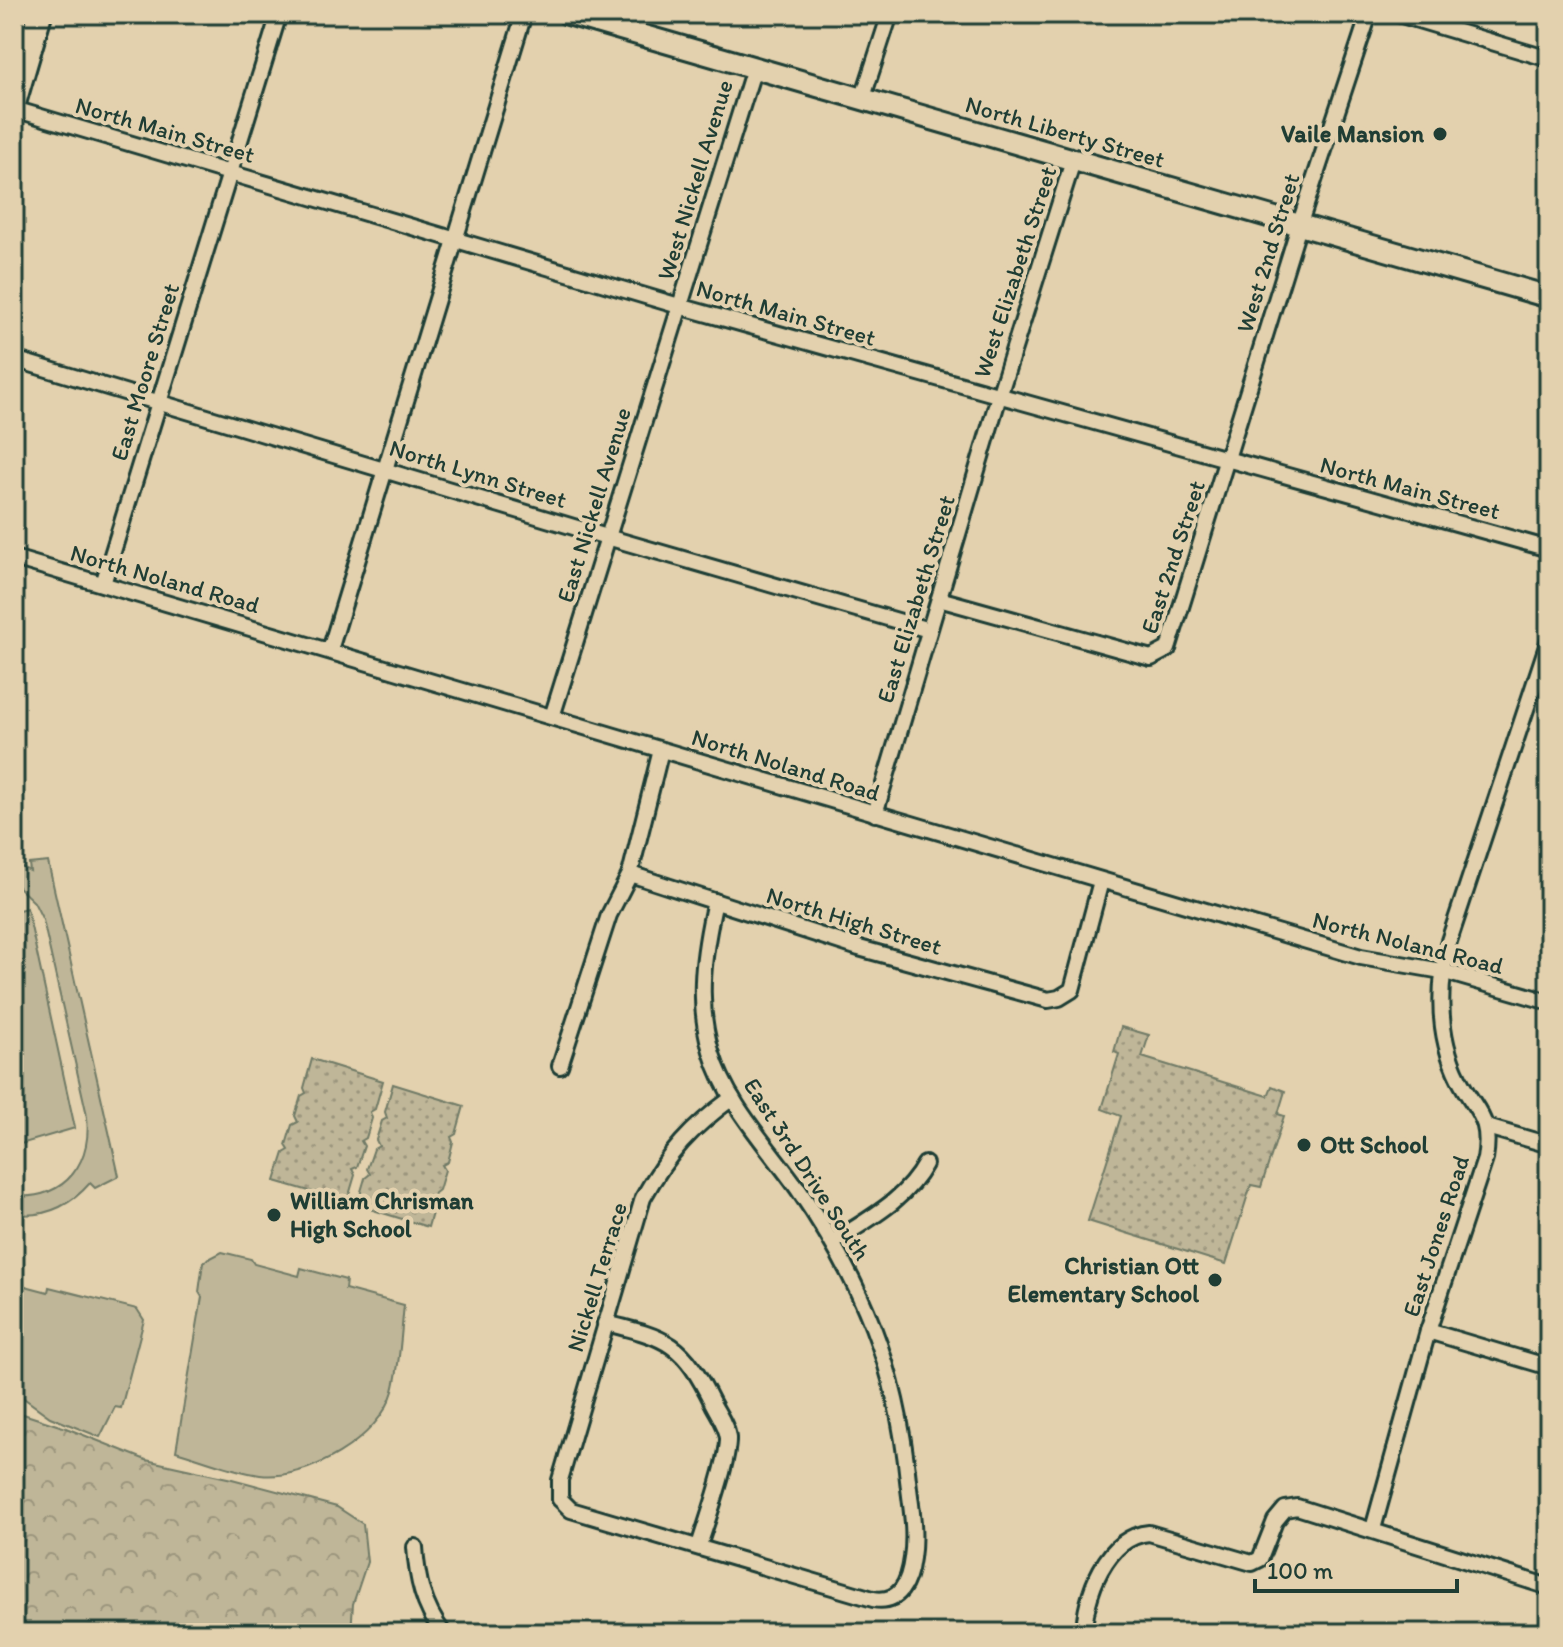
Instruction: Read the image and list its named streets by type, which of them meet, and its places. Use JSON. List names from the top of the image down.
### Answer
{
  "streets": {
    "main road": ["North Liberty Street"],
    "street": [
      "North Main Street",
      "West Nickell Avenue",
      "West 2nd Street",
      "West Elizabeth Street",
      "East Moore Street",
      "North Lynn Street",
      "East Nickell Avenue",
      "East 2nd Street",
      "North Noland Road",
      "East Elizabeth Street",
      "North High Street",
      "East 3rd Drive South",
      "East Jones Road",
      "Nickell Terrace"
    ]
  },
  "crossings": [
    ["North Main Street", "West Nickell Avenue"],
    ["North Main Street", "West 2nd Street"],
    ["North Main Street", "West Elizabeth Street"],
    ["North Main Street", "East Moore Street"],
    ["North Main Street", "East Nickell Avenue"],
    ["North Main Street", "East 2nd Street"],
    ["North Main Street", "East Elizabeth Street"],
    ["North Liberty Street", "West Nickell Avenue"],
    ["North Liberty Street", "West 2nd Street"],
    ["North Liberty Street", "West Elizabeth Street"],
    ["West Nickell Avenue", "East Nickell Avenue"],
    ["West 2nd Street", "East 2nd Street"],
    ["West Elizabeth Street", "East Elizabeth Street"],
    ["East Moore Street", "North Lynn Street"],
    ["East Moore Street", "North Noland Road"],
    ["North Lynn Street", "East Nickell Avenue"],
    ["North Lynn Street", "East Elizabeth Street"],
    ["East Nickell Avenue", "North Noland Road"],
    ["East 2nd Street", "East Elizabeth Street"],
    ["North Noland Road", "East Elizabeth Street"],
    ["North Noland Road", "North High Street"],
    ["North Noland Road", "East Jones Road"],
    ["North High Street", "East 3rd Drive South"],
    ["East 3rd Drive South", "Nickell Terrace"]
  ],
  "places": [
    "Vaile Mansion",
    "Ott School",
    "William Chrisman High School",
    "Christian Ott Elementary School"
  ],
  "scale_bar": "100 m"
}
